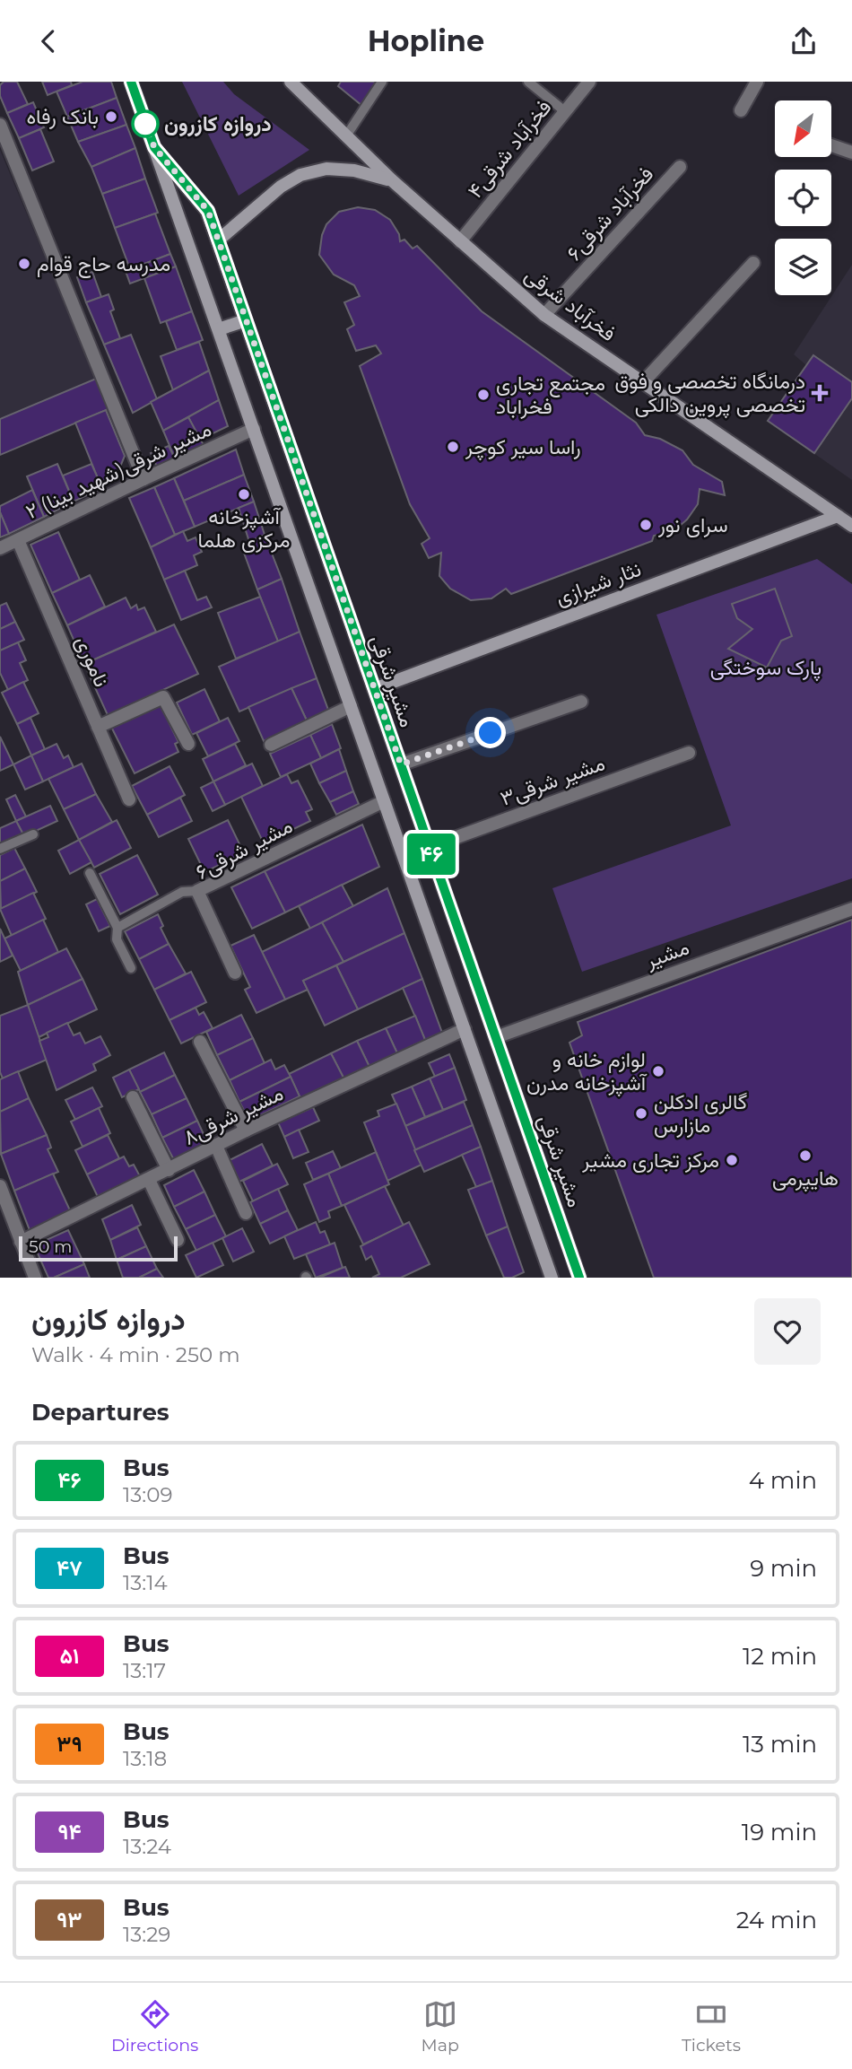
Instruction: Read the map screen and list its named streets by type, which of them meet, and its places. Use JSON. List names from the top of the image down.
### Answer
{
  "streets": {
    "main road": ["فخرآباد شرقی", "نثار شیرازی", "مشیر شرقی"],
    "street": [
      "فخرآباد شرقی۴",
      "فخرآباد شرقی۶",
      "۲ مشیر شرقی(شهید بینا)",
      "ناموری",
      "۳مشیر شرقی",
      "۶مشیر شرقی",
      "مشیر",
      "مشیر شرقی۸"
    ]
  },
  "crossings": [
    ["فخرآباد شرقی۴", "فخرآباد شرقی"],
    ["فخرآباد شرقی۶", "فخرآباد شرقی"],
    ["فخرآباد شرقی", "نثار شیرازی"],
    ["۲ مشیر شرقی(شهید بینا)", "ناموری"],
    ["۲ مشیر شرقی(شهید بینا)", "مشیر شرقی"],
    ["نثار شیرازی", "مشیر شرقی"],
    ["مشیر شرقی", "۳مشیر شرقی"],
    ["مشیر شرقی", "۶مشیر شرقی"],
    ["مشیر شرقی", "مشیر"],
    ["مشیر شرقی", "مشیر شرقی۸"]
  ],
  "parks": ["پارک سوختگی"],
  "places": {
    "other": [
      "بانک رفاه",
      "دروازه کازرون",
      "مدرسه حاج قوام",
      "مجتمع تجاری فخراباد",
      "راسا سیر کوچر",
      "آشپزخانه مرکزی هلما",
      "سرای نور",
      "لوازم خانه و آشپزخانه مدرن",
      "گالری ادکلن مازارس",
      "هایپرمی",
      "مرکز تجاری مشیر"
    ],
    "health": ["درمانگاه تخصصی و فوق تخصصی پروین دالکی"]
  },
  "lines": ["bus line ۴۶"],
  "scale_bar": "50 m",
  "north": "bottom left",
  "page": {
    "header": "Hopline",
    "on_map": "۴۶",
    "scale": "50 m",
    "heading": [
      ["دروازه کازرون", "Walk · 4 min · 250 m"],
      "Departures"
    ],
    "list": [
      {
        "mark": "۴۶",
        "name": "Bus",
        "note": "13:09",
        "value": "4 min"
      },
      {
        "mark": "۴۷",
        "name": "Bus",
        "note": "13:14",
        "value": "9 min"
      },
      {
        "mark": "۵۱",
        "name": "Bus",
        "note": "13:17",
        "value": "12 min"
      },
      {
        "mark": "۳۹",
        "name": "Bus",
        "note": "13:18",
        "value": "13 min"
      },
      {
        "mark": "۹۴",
        "name": "Bus",
        "note": "13:24",
        "value": "19 min"
      },
      {
        "mark": "۹۳",
        "name": "Bus",
        "note": "13:29",
        "value": "24 min"
      }
    ],
    "tabs": ["Directions", "Map", "Tickets"]
  }
}
